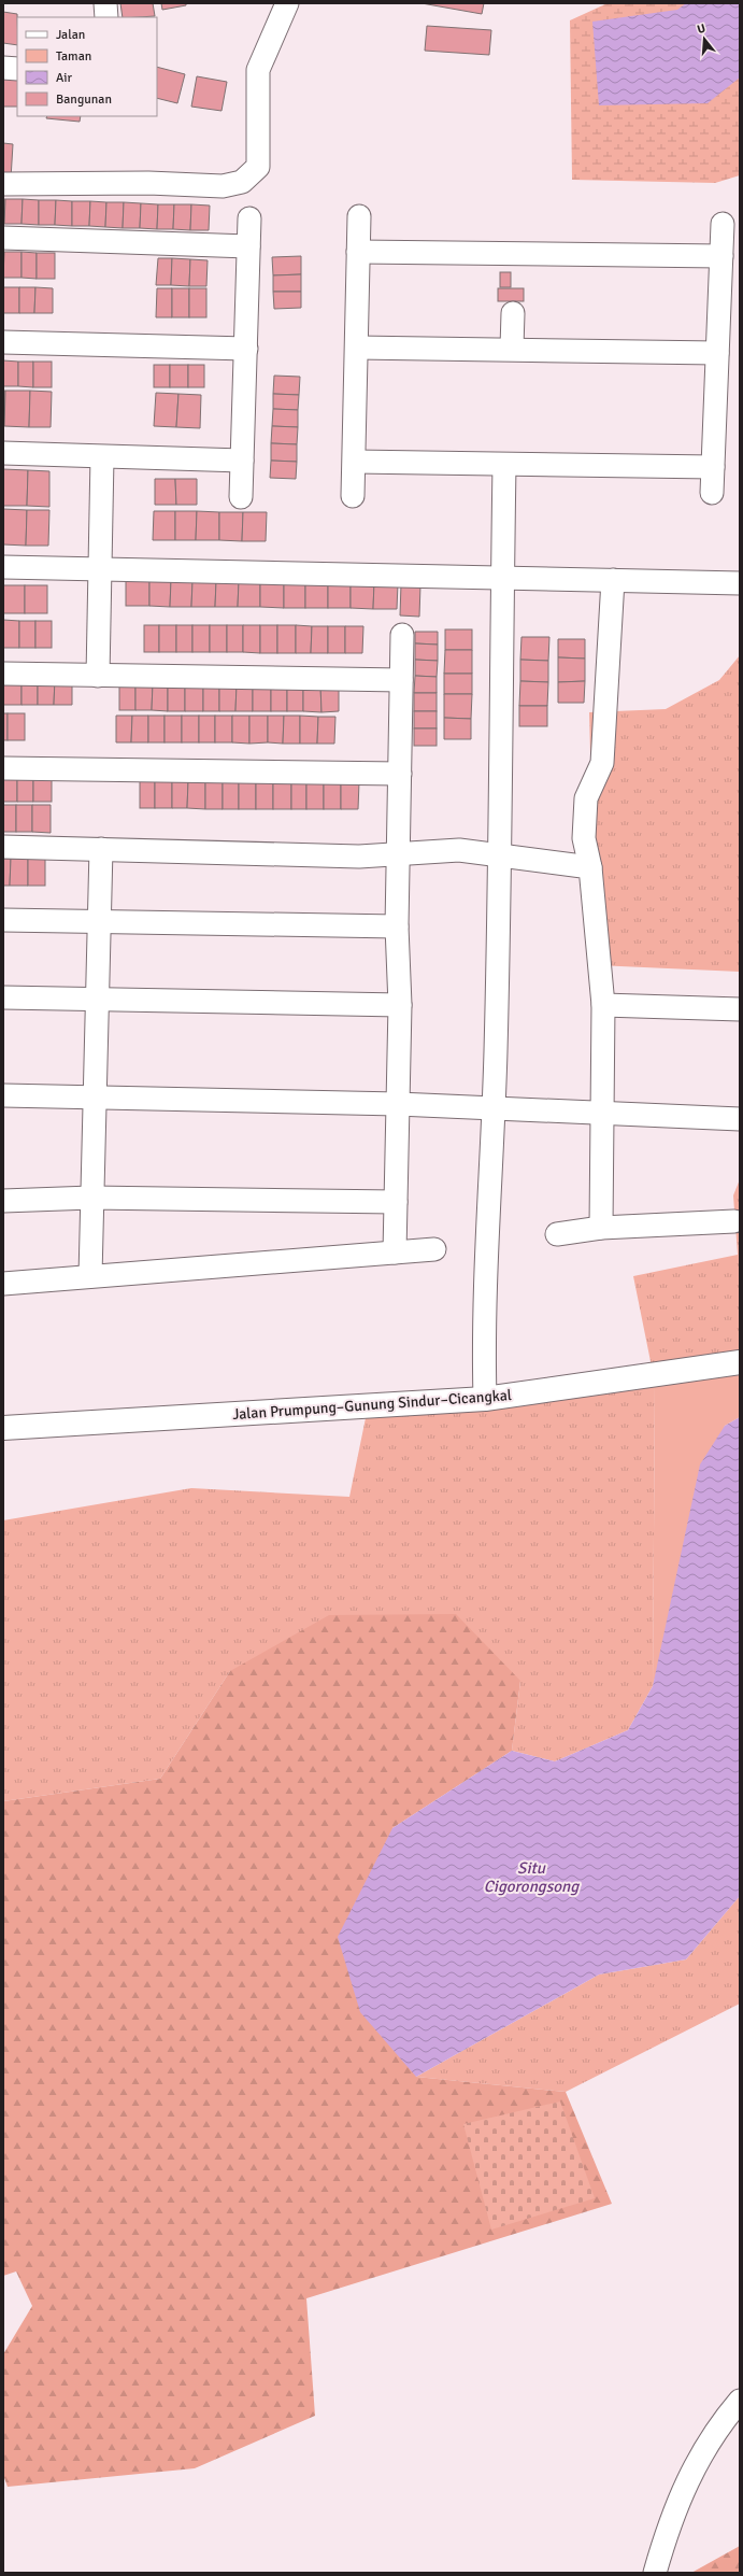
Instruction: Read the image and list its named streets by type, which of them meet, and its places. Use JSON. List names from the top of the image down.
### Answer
{
  "streets": {
    "main road": ["Jalan Prumpung–Gunung Sindur–Cicangkal"]
  },
  "water": ["Situ Cigorongsong"],
  "legend": [
    "Jalan",
    "Taman",
    "Air",
    "Bangunan"
  ],
  "north": "top"
}
